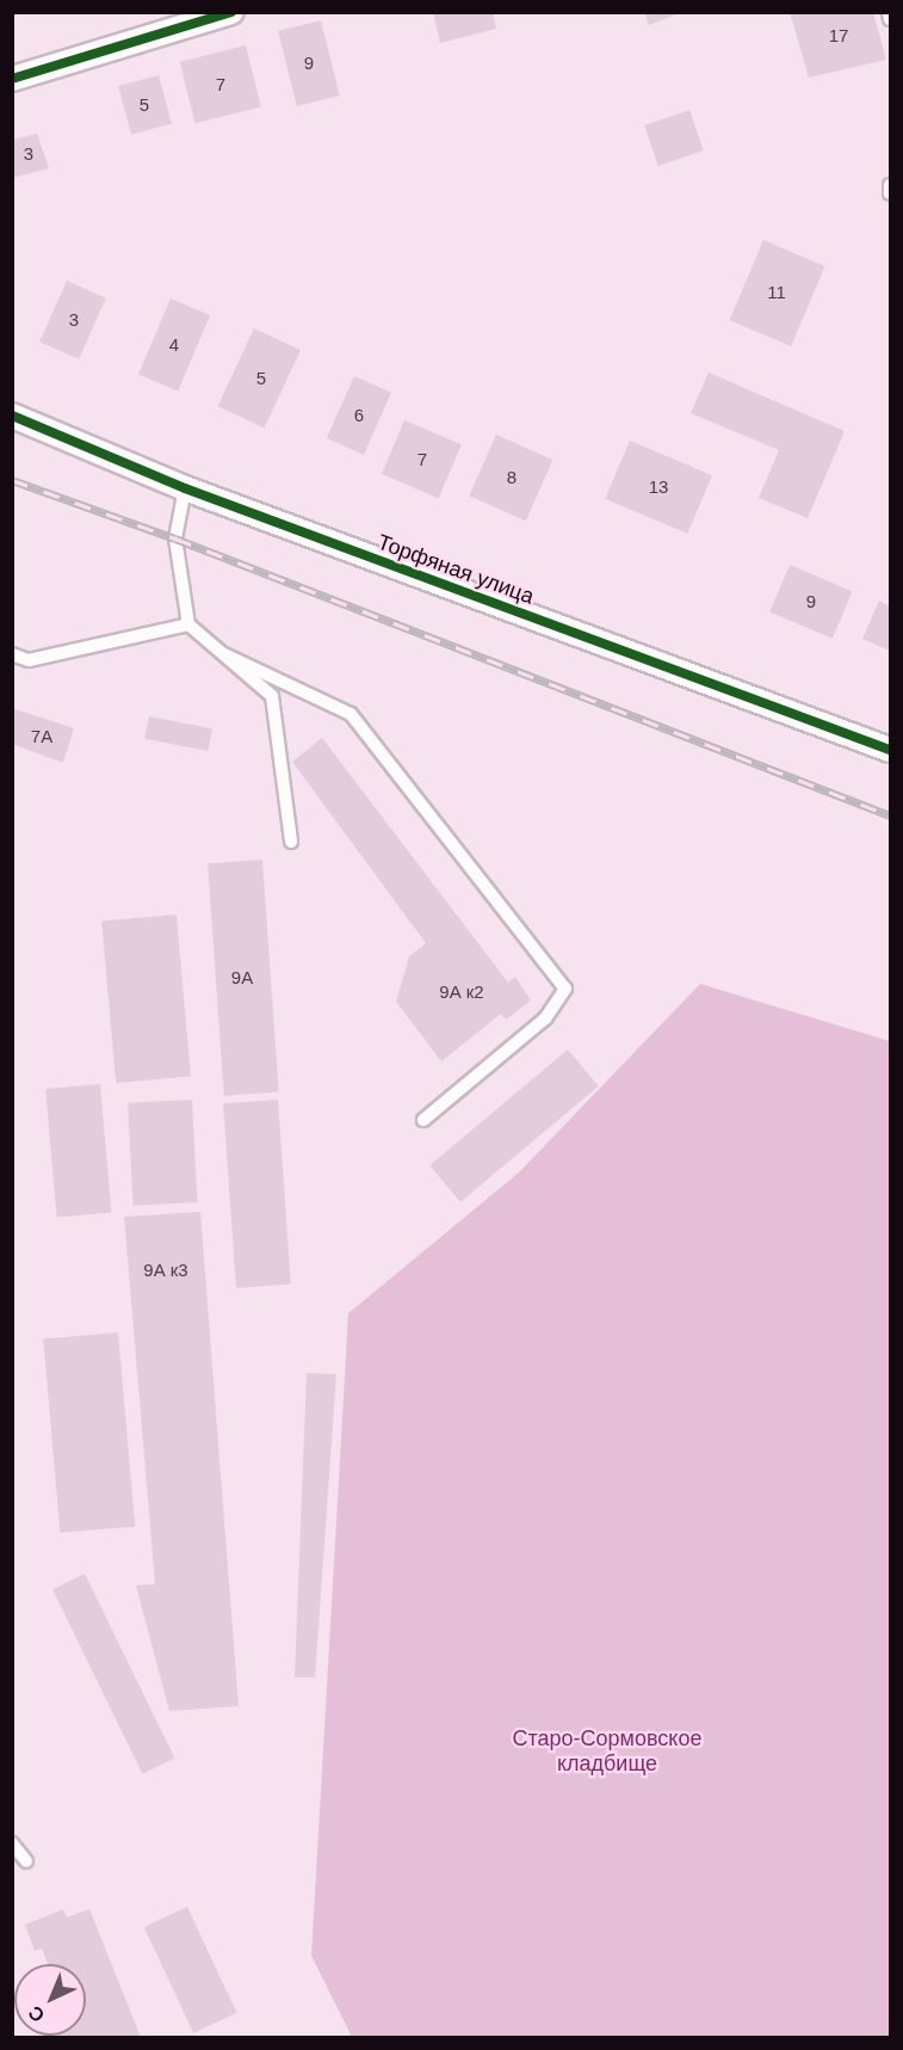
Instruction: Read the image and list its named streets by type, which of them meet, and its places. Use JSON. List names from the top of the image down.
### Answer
{
  "streets": {
    "street": ["Торфяная улица"]
  },
  "parks": ["Старо-Сормовское кладбище"],
  "house_numbers": [
    "17",
    "9",
    "7",
    "5",
    "3",
    "11",
    "3",
    "4",
    "5",
    "6",
    "7",
    "8",
    "13",
    "9",
    "7А",
    "9А",
    "9А к2",
    "9А к3"
  ],
  "north": "bottom left"
}
